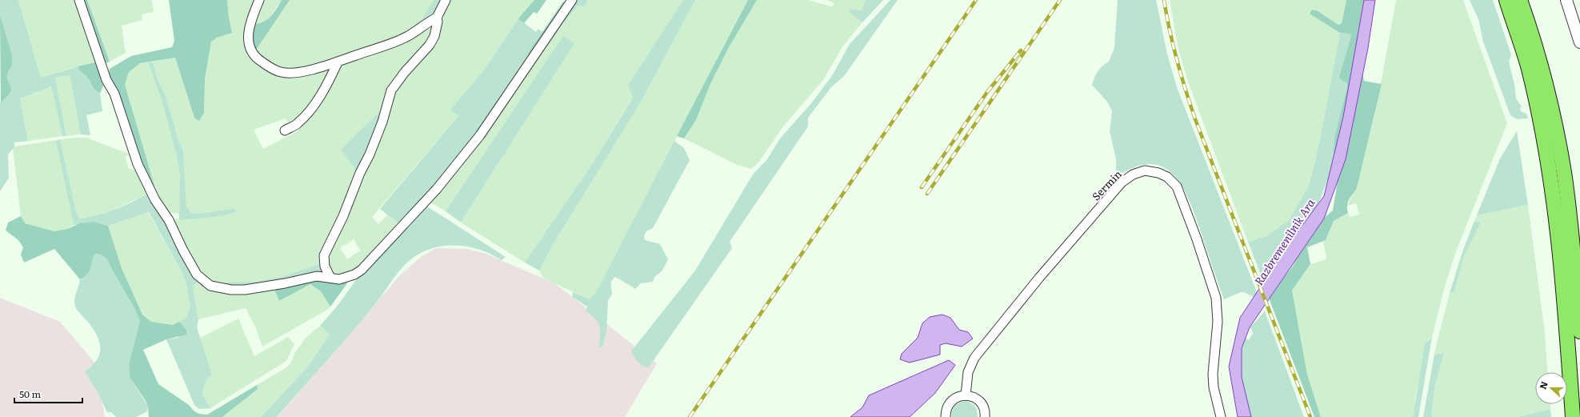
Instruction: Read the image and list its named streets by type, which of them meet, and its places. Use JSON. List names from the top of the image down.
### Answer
{
  "streets": {
    "street": ["Sermin"]
  },
  "water": ["Razbremenilnik Ara"],
  "scale_bar": "50 m",
  "north": "left"
}
